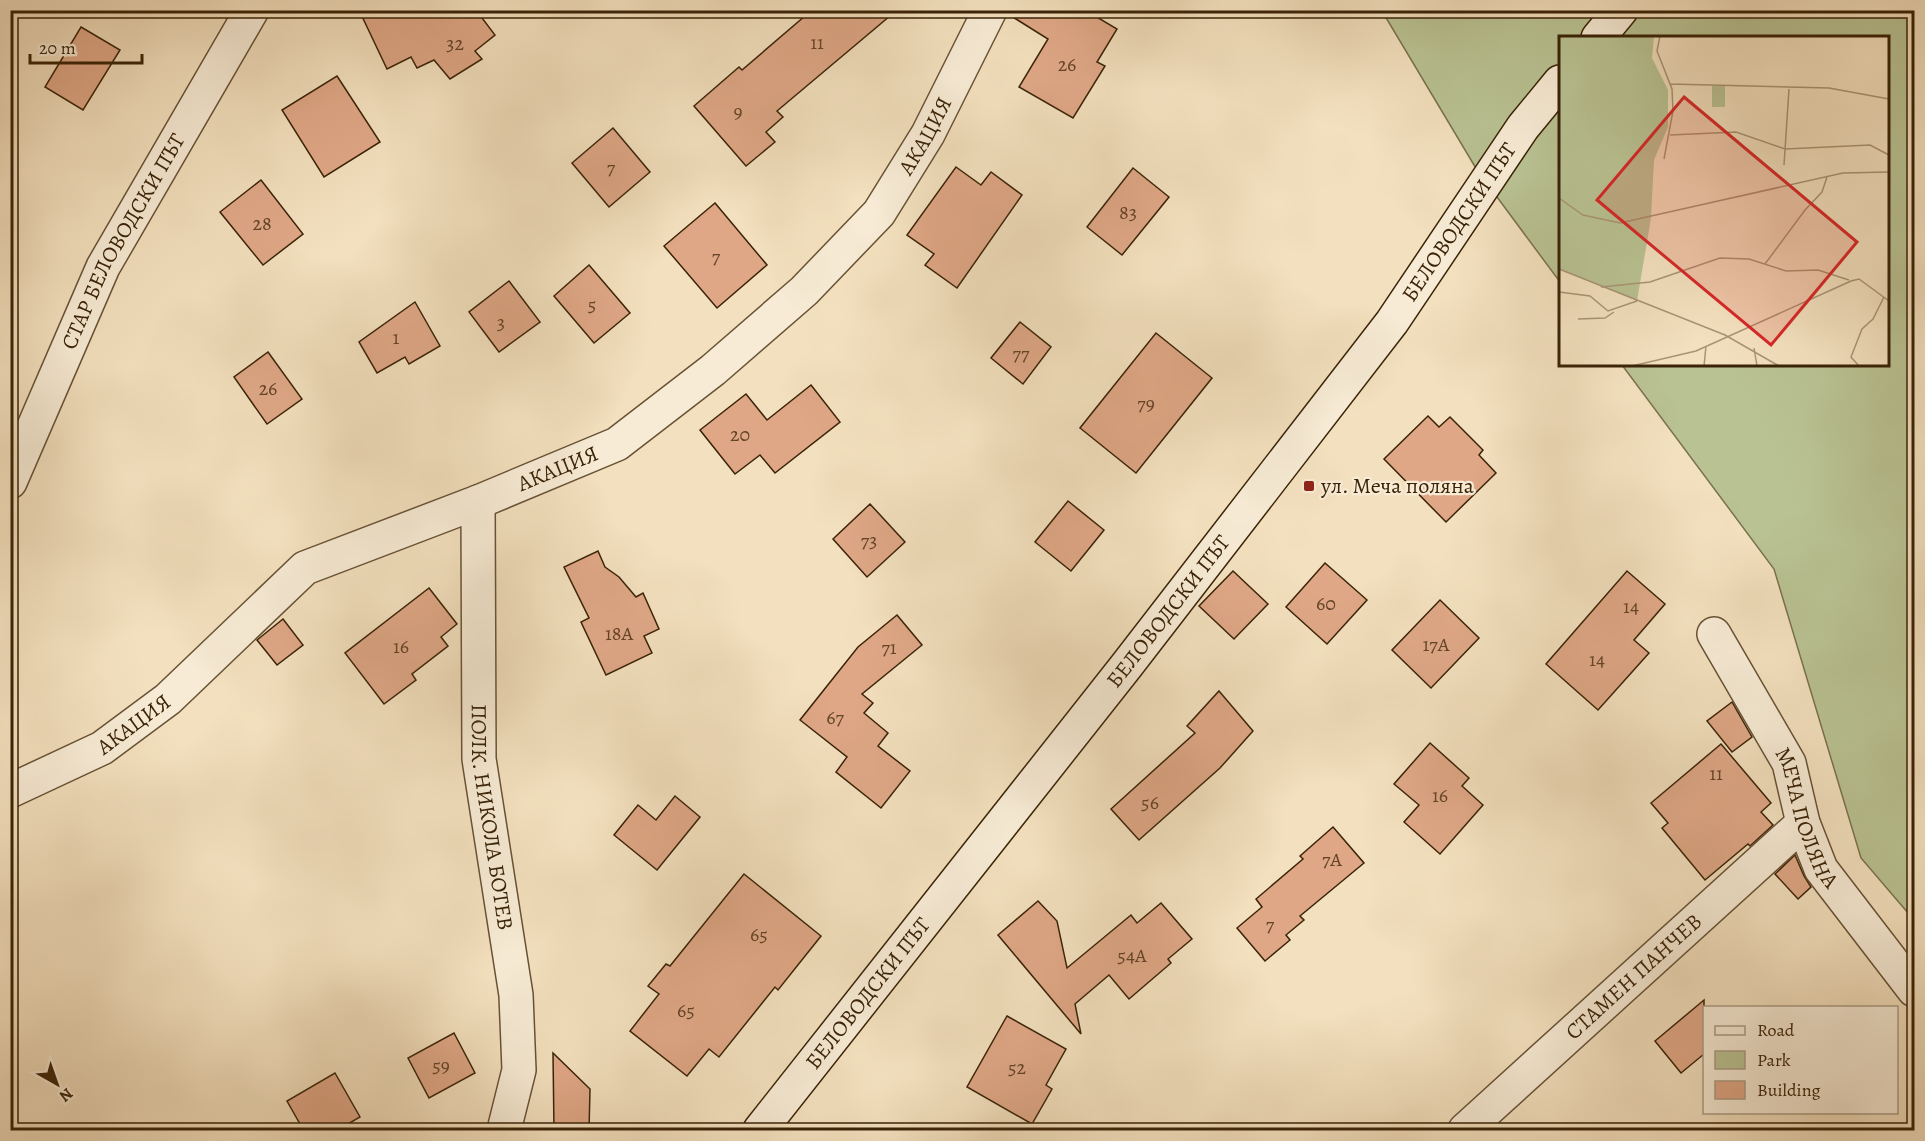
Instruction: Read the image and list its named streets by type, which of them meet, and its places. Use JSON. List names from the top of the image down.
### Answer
{
  "streets": {
    "street": [
      "АКАЦИЯ",
      "БЕЛОВОДСКИ ПЪТ",
      "СТАР БЕЛОВОДСКИ ПЪТ",
      "МЕЧА ПОЛЯНА",
      "ПОЛК. НИКОЛА БОТЕВ",
      "СТАМЕН ПАНЧЕВ"
    ]
  },
  "crossings": [
    ["АКАЦИЯ", "ПОЛК. НИКОЛА БОТЕВ"],
    ["МЕЧА ПОЛЯНА", "СТАМЕН ПАНЧЕВ"]
  ],
  "places": {
    "transit": ["ул. Меча поляна"]
  },
  "house_numbers": [
    "11",
    "32",
    "26",
    "9",
    "7",
    "83",
    "28",
    "7",
    "5",
    "3",
    "1",
    "77",
    "26",
    "79",
    "20",
    "73",
    "60",
    "14",
    "18А",
    "17А",
    "16",
    "71",
    "14",
    "67",
    "11",
    "16",
    "56",
    "7А",
    "7",
    "65",
    "54А",
    "65",
    "59",
    "52"
  ],
  "legend": ["Road", "Park", "Building"],
  "scale_bar": "20 m",
  "north": "bottom right"
}
